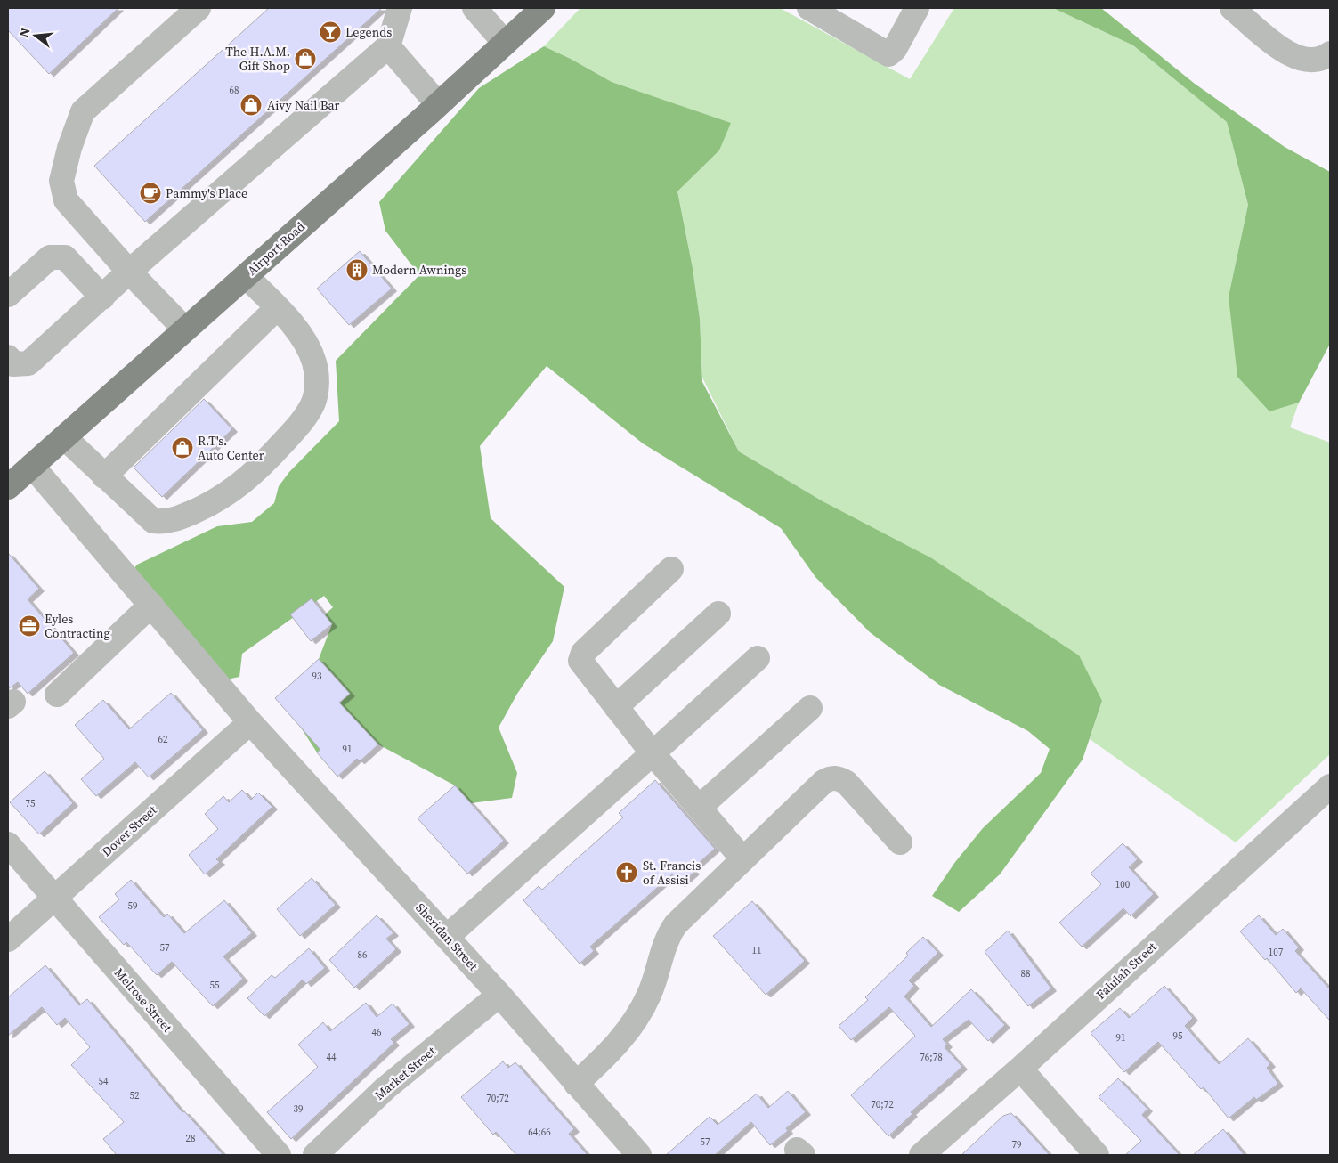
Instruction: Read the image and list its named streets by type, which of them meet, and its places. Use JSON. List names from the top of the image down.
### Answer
{
  "streets": {
    "main road": ["Airport Road"],
    "street": [
      "Dover Street",
      "Sheridan Street",
      "Falulah Street",
      "Melrose Street",
      "Market Street"
    ]
  },
  "crossings": [
    ["Airport Road", "Sheridan Street"],
    ["Dover Street", "Sheridan Street"],
    ["Dover Street", "Melrose Street"],
    ["Sheridan Street", "Market Street"]
  ],
  "places": {
    "bar": ["Legends"],
    "shop": ["The H.A.M. Gift Shop", "Aivy Nail Bar", "R.T's. Auto Center"],
    "cafe": ["Pammy's Place"],
    "building": ["Modern Awnings"],
    "office": ["Eyles Contracting"],
    "church": ["St. Francis of Assisi"]
  },
  "house_numbers": [
    "68",
    "93",
    "62",
    "91",
    "75",
    "100",
    "59",
    "57",
    "11",
    "107",
    "86",
    "88",
    "55",
    "46",
    "95",
    "91",
    "44",
    "76;78",
    "54",
    "52",
    "70;72",
    "70;72",
    "39",
    "64;66",
    "28",
    "57",
    "79"
  ],
  "north": "left"
}
